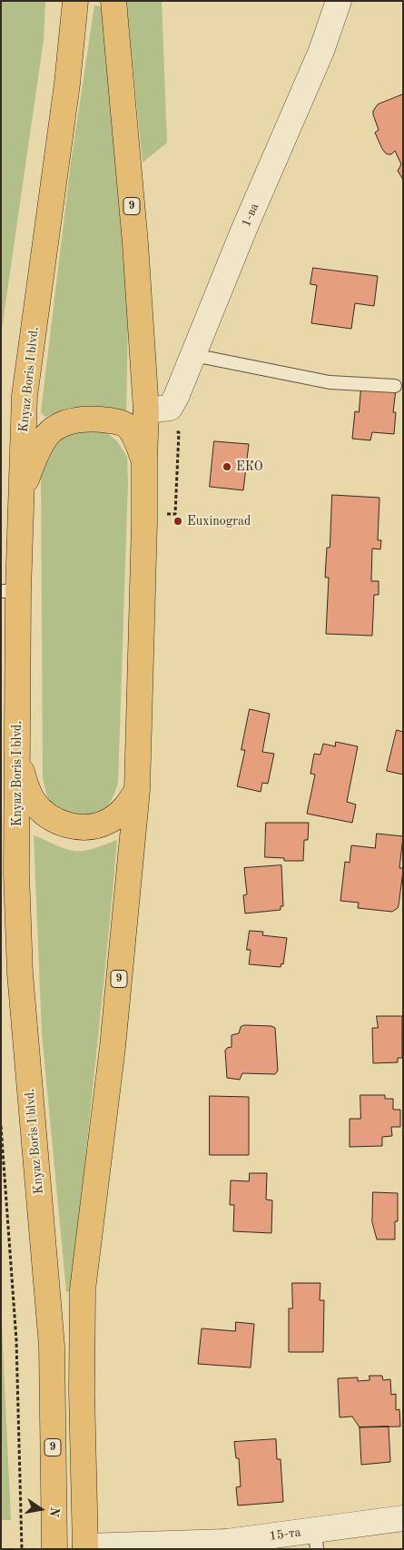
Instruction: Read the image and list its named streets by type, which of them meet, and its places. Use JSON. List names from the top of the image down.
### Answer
{
  "streets": {
    "highway": ["9", "Knyaz Boris I blvd."],
    "street": ["1-ва", "15-та"]
  },
  "crossings": [
    ["9", "1-ва"],
    ["9", "15-та"]
  ],
  "places": ["ЕКО", "Euxinograd"],
  "north": "right"
}
